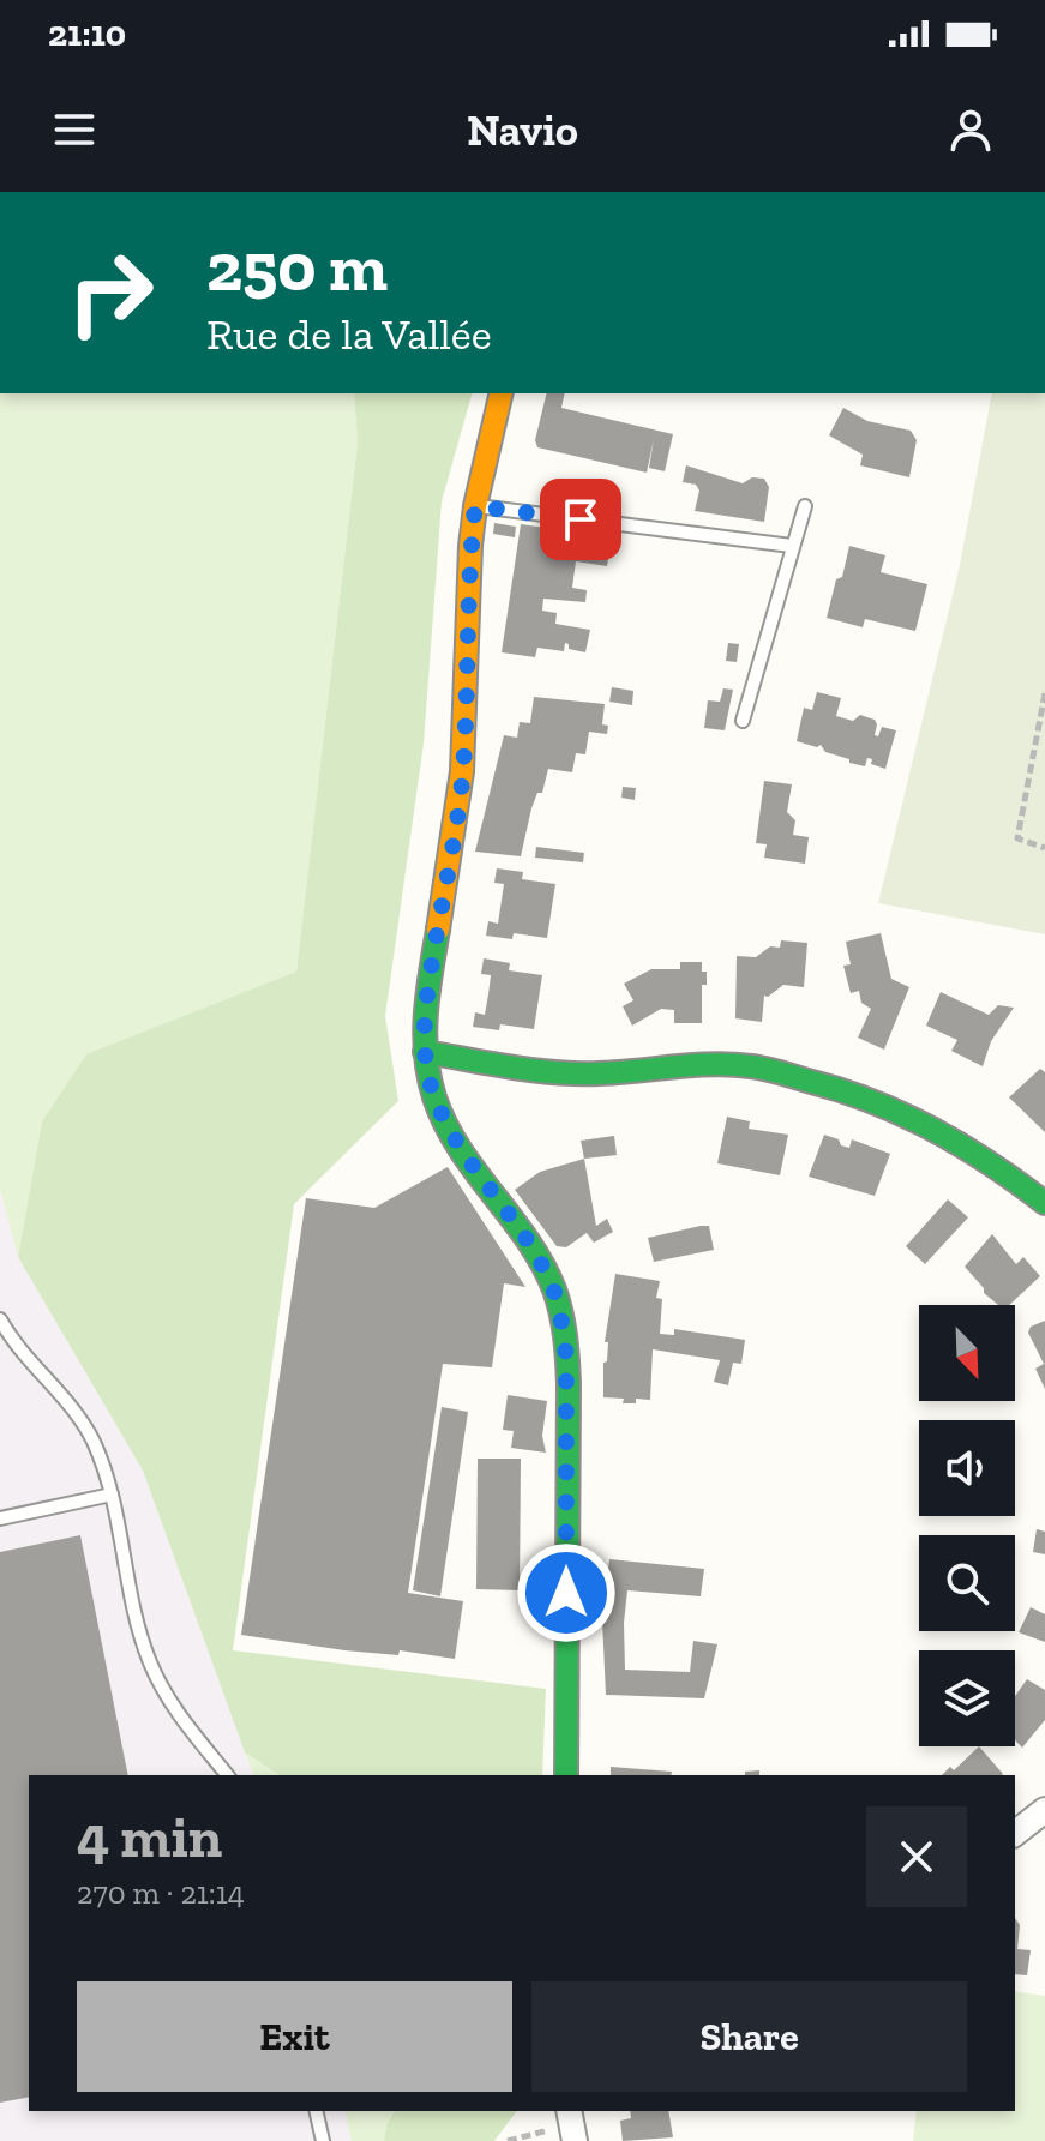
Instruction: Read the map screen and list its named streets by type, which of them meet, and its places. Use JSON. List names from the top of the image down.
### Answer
{
  "north": "bottom right",
  "page": {
    "status": "21:10",
    "header": "Navio",
    "turn": ["250 m", "Rue de la Vallée"],
    "heading": ["4 min", "270 m · 21:14"],
    "buttons": ["Exit", "Share"]
  }
}
